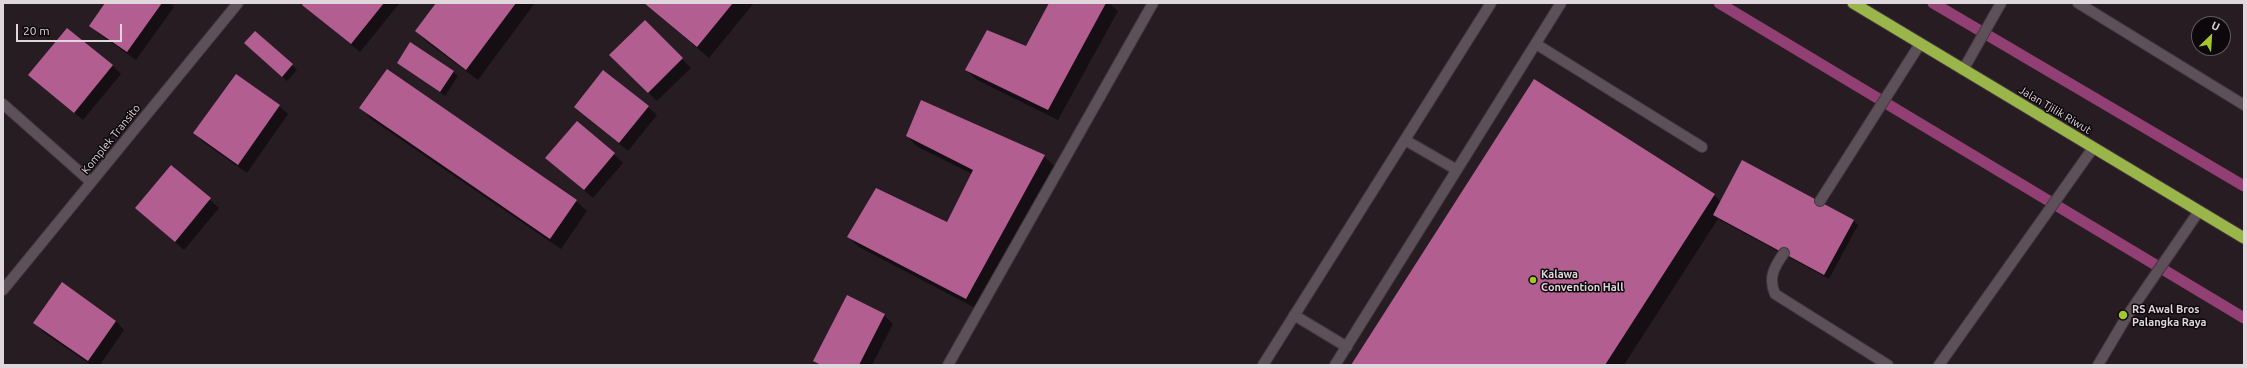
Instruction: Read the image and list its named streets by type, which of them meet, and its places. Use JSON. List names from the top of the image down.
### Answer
{
  "streets": {
    "highway": ["Jalan Tjilik Riwut"],
    "street": ["Komplek Transito"]
  },
  "places": ["Kalawa Convention Hall", "RS Awal Bros Palangka Raya"],
  "scale_bar": "20 m",
  "north": "top right"
}
